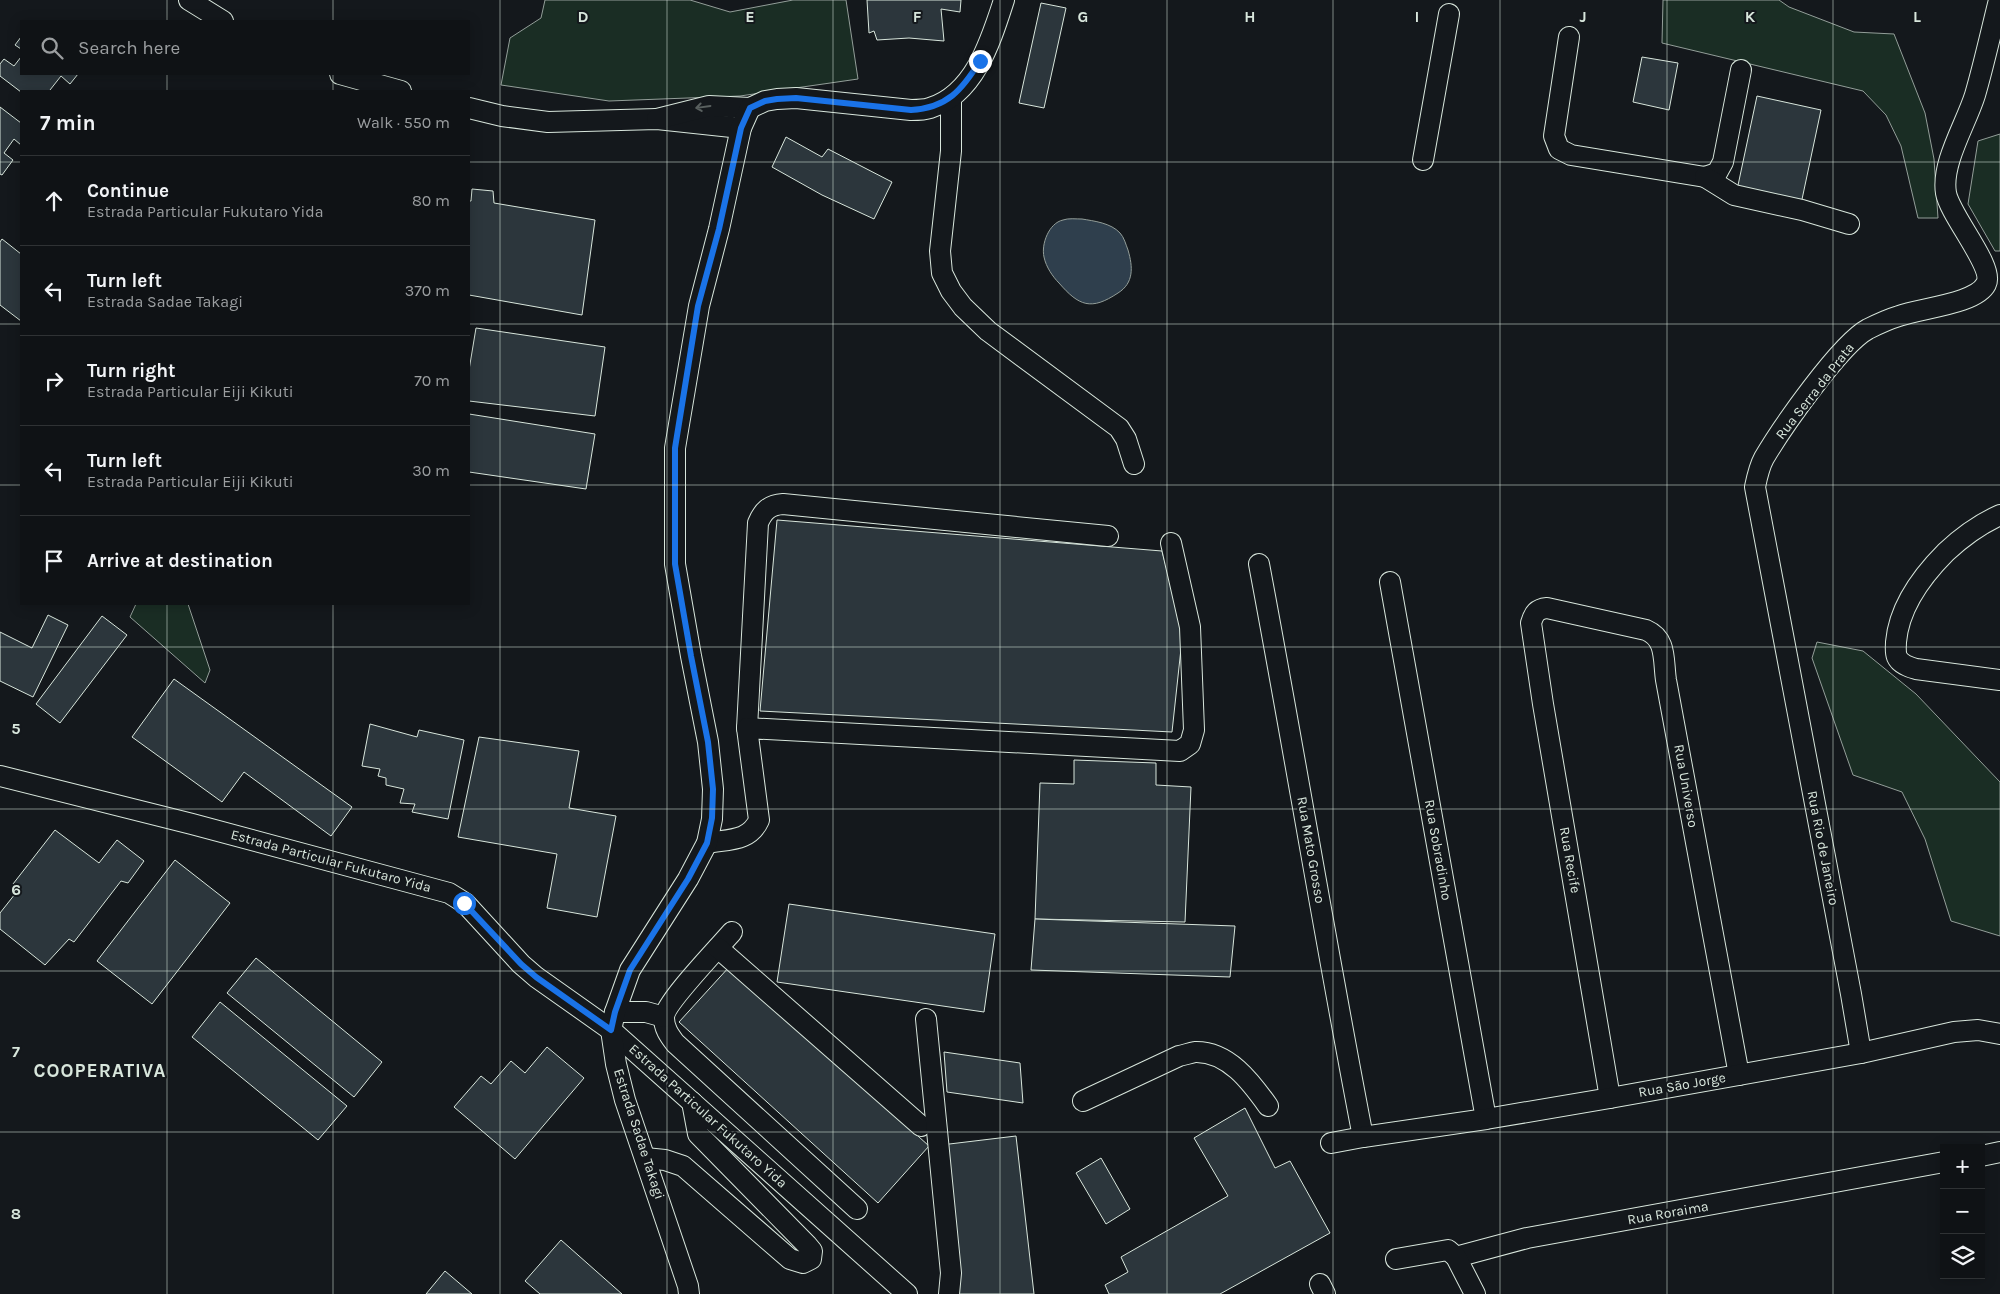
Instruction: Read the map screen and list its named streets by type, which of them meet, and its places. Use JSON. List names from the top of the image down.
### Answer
{
  "streets": {
    "street": [
      "Rua Serra da Prata",
      "Rua Universo",
      "Rua Rio de Janeiro",
      "Rua Mato Grosso",
      "Rua Sobradinho",
      "Rua Recife",
      "Estrada Particular Fukutaro Yida",
      "Rua São Jorge",
      "Estrada Sadae Takagi",
      "Rua Roraima"
    ]
  },
  "crossings": [
    ["Rua Serra da Prata", "Rua Rio de Janeiro"],
    ["Rua Universo", "Rua Recife"],
    ["Rua Universo", "Rua São Jorge"],
    ["Rua Rio de Janeiro", "Rua São Jorge"],
    ["Rua Mato Grosso", "Rua São Jorge"],
    ["Rua Sobradinho", "Rua São Jorge"],
    ["Rua Recife", "Rua São Jorge"],
    ["Estrada Particular Fukutaro Yida", "Estrada Sadae Takagi"]
  ],
  "districts": ["COOPERATIVA"],
  "page": {
    "search": "Search here",
    "heading": ["7 min", "Walk · 550 m"],
    "list": [
      ["Continue", "Estrada Particular Fukutaro Yida", "80 m"],
      ["Turn left", "Estrada Sadae Takagi", "370 m"],
      ["Turn right", "Estrada Particular Eiji Kikuti", "70 m"],
      ["Turn left", "Estrada Particular Eiji Kikuti", "30 m"],
      "Arrive at destination"
    ],
    "map_buttons": ["+", "−"]
  },
  "grid": {
    "columns": [
      "D",
      "E",
      "F",
      "G",
      "H",
      "I",
      "J",
      "K",
      "L"
    ],
    "rows": [
      "5",
      "6",
      "7",
      "8"
    ]
  }
}
